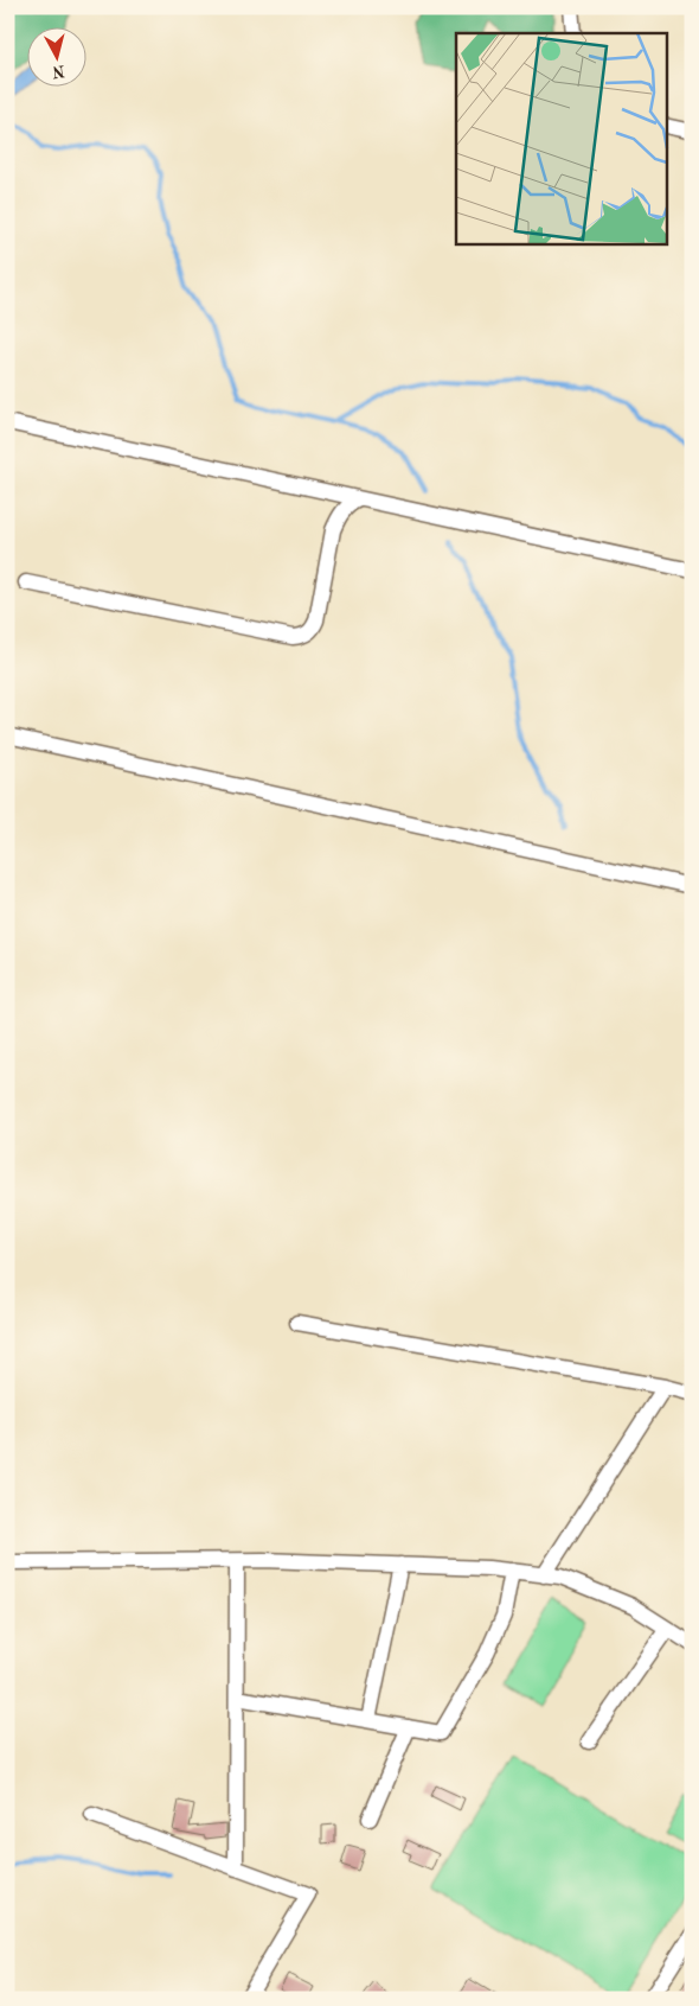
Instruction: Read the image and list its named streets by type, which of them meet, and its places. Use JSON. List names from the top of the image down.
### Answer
{
  "north": "bottom"
}
